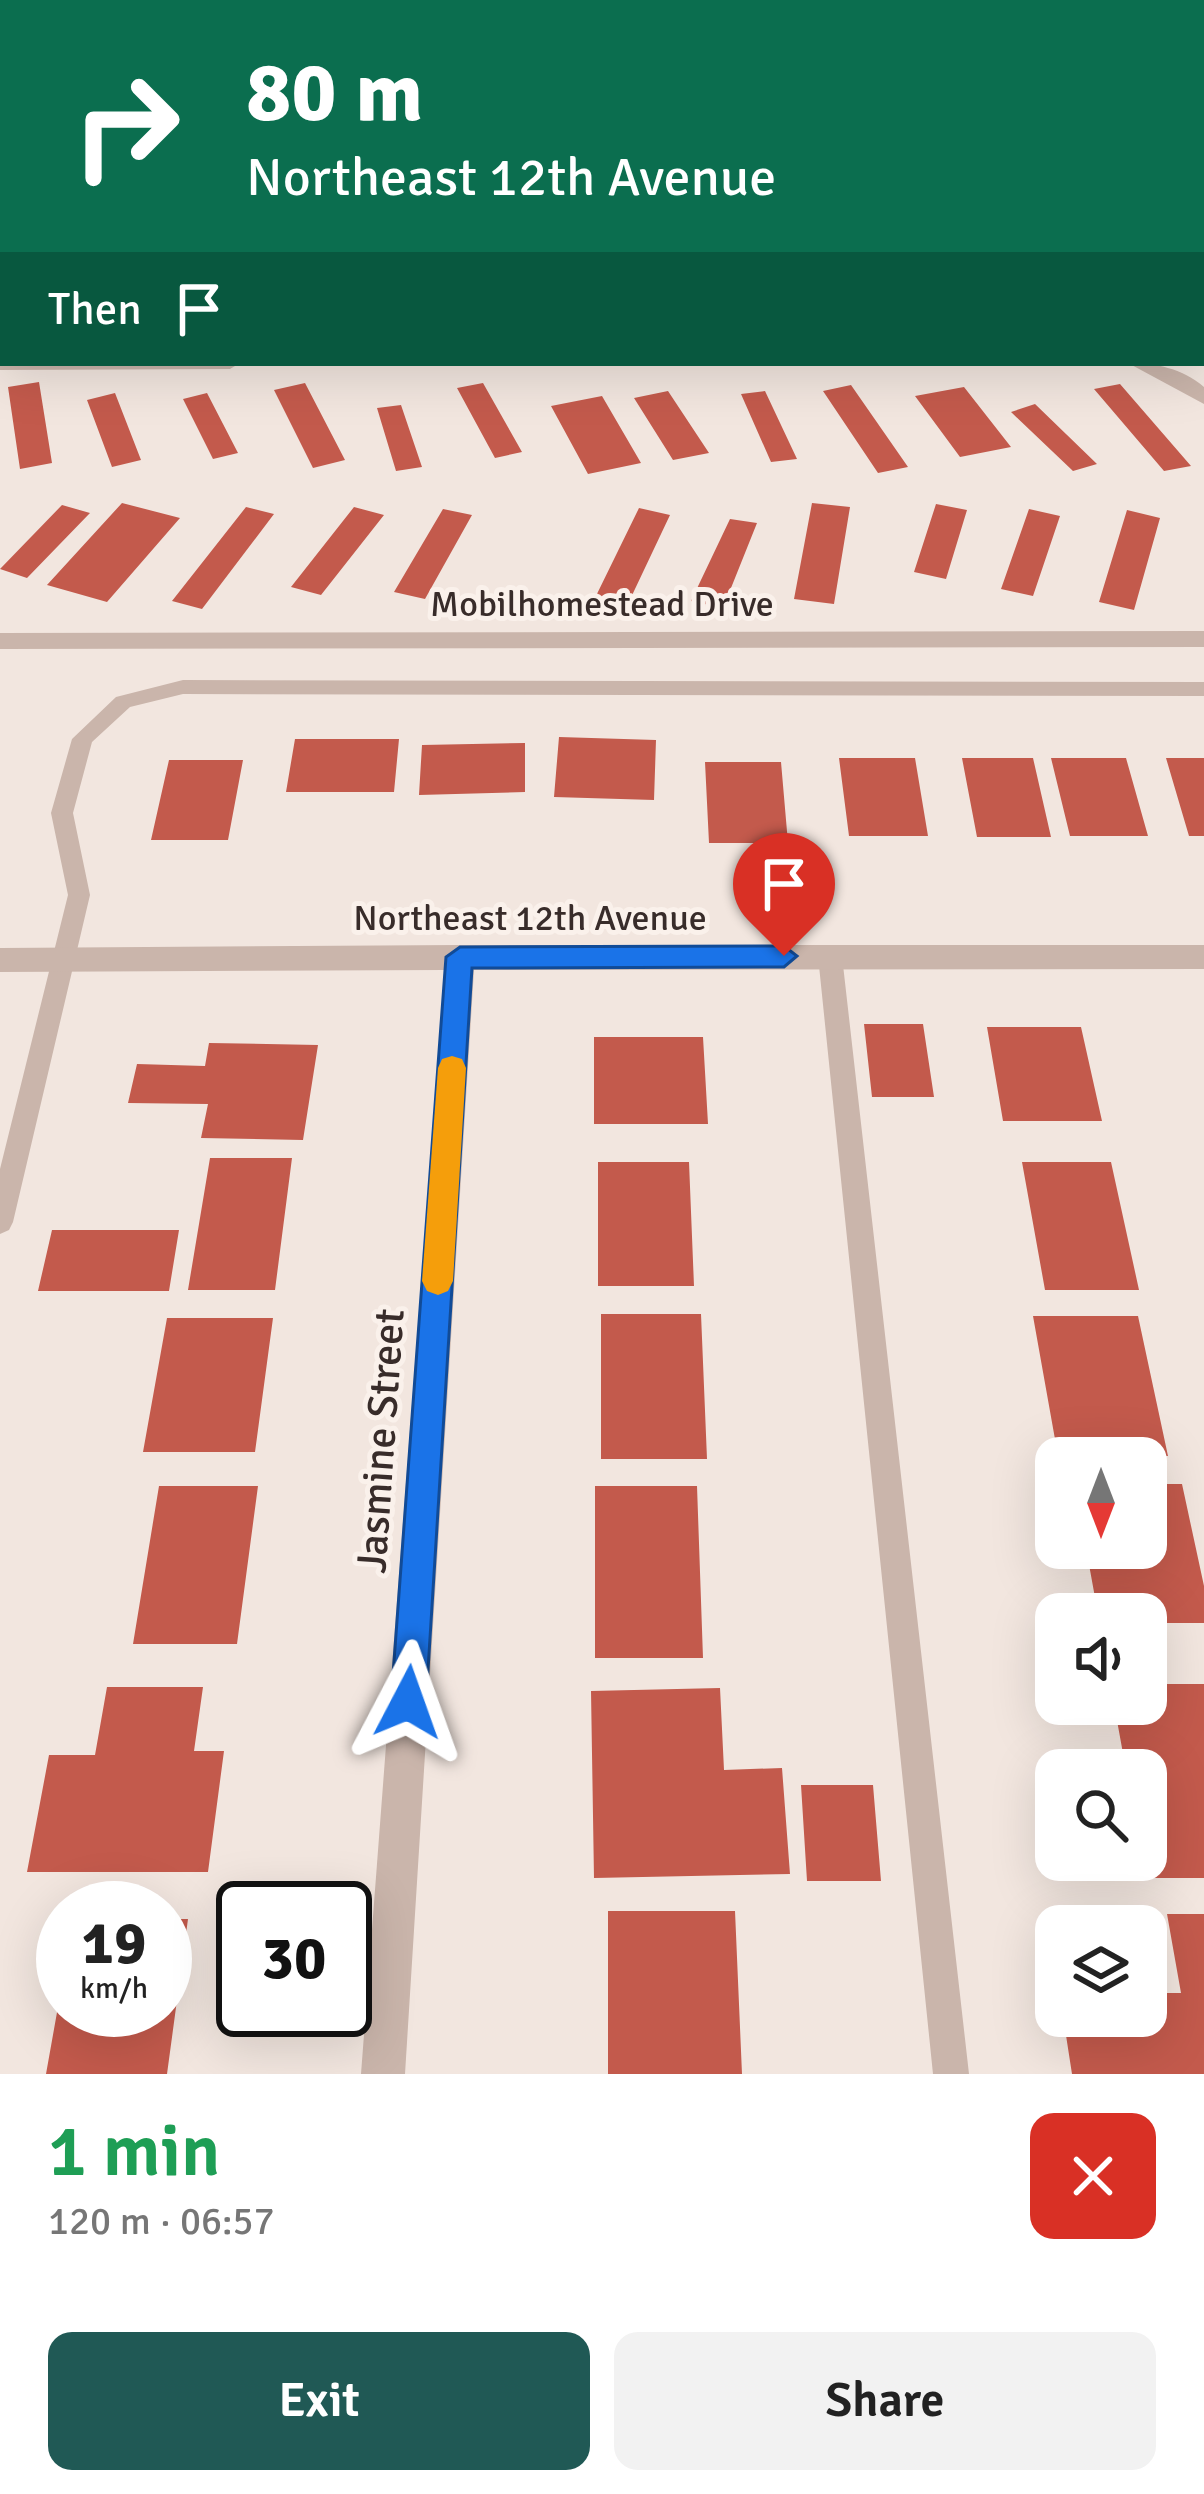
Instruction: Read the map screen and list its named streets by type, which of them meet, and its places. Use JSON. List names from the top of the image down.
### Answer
{
  "streets": {
    "street": ["Mobilhomestead Drive", "Northeast 12th Avenue", "Jasmine Street"]
  },
  "crossings": [
    ["Northeast 12th Avenue", "Jasmine Street"]
  ],
  "north": "bottom",
  "page": {
    "turn": ["80 m", "Northeast 12th Avenue"],
    "then": "Then",
    "speed": "19 km/h",
    "limit": "30",
    "heading": ["1 min", "120 m · 06:57"],
    "buttons": ["Exit", "Share"]
  }
}
